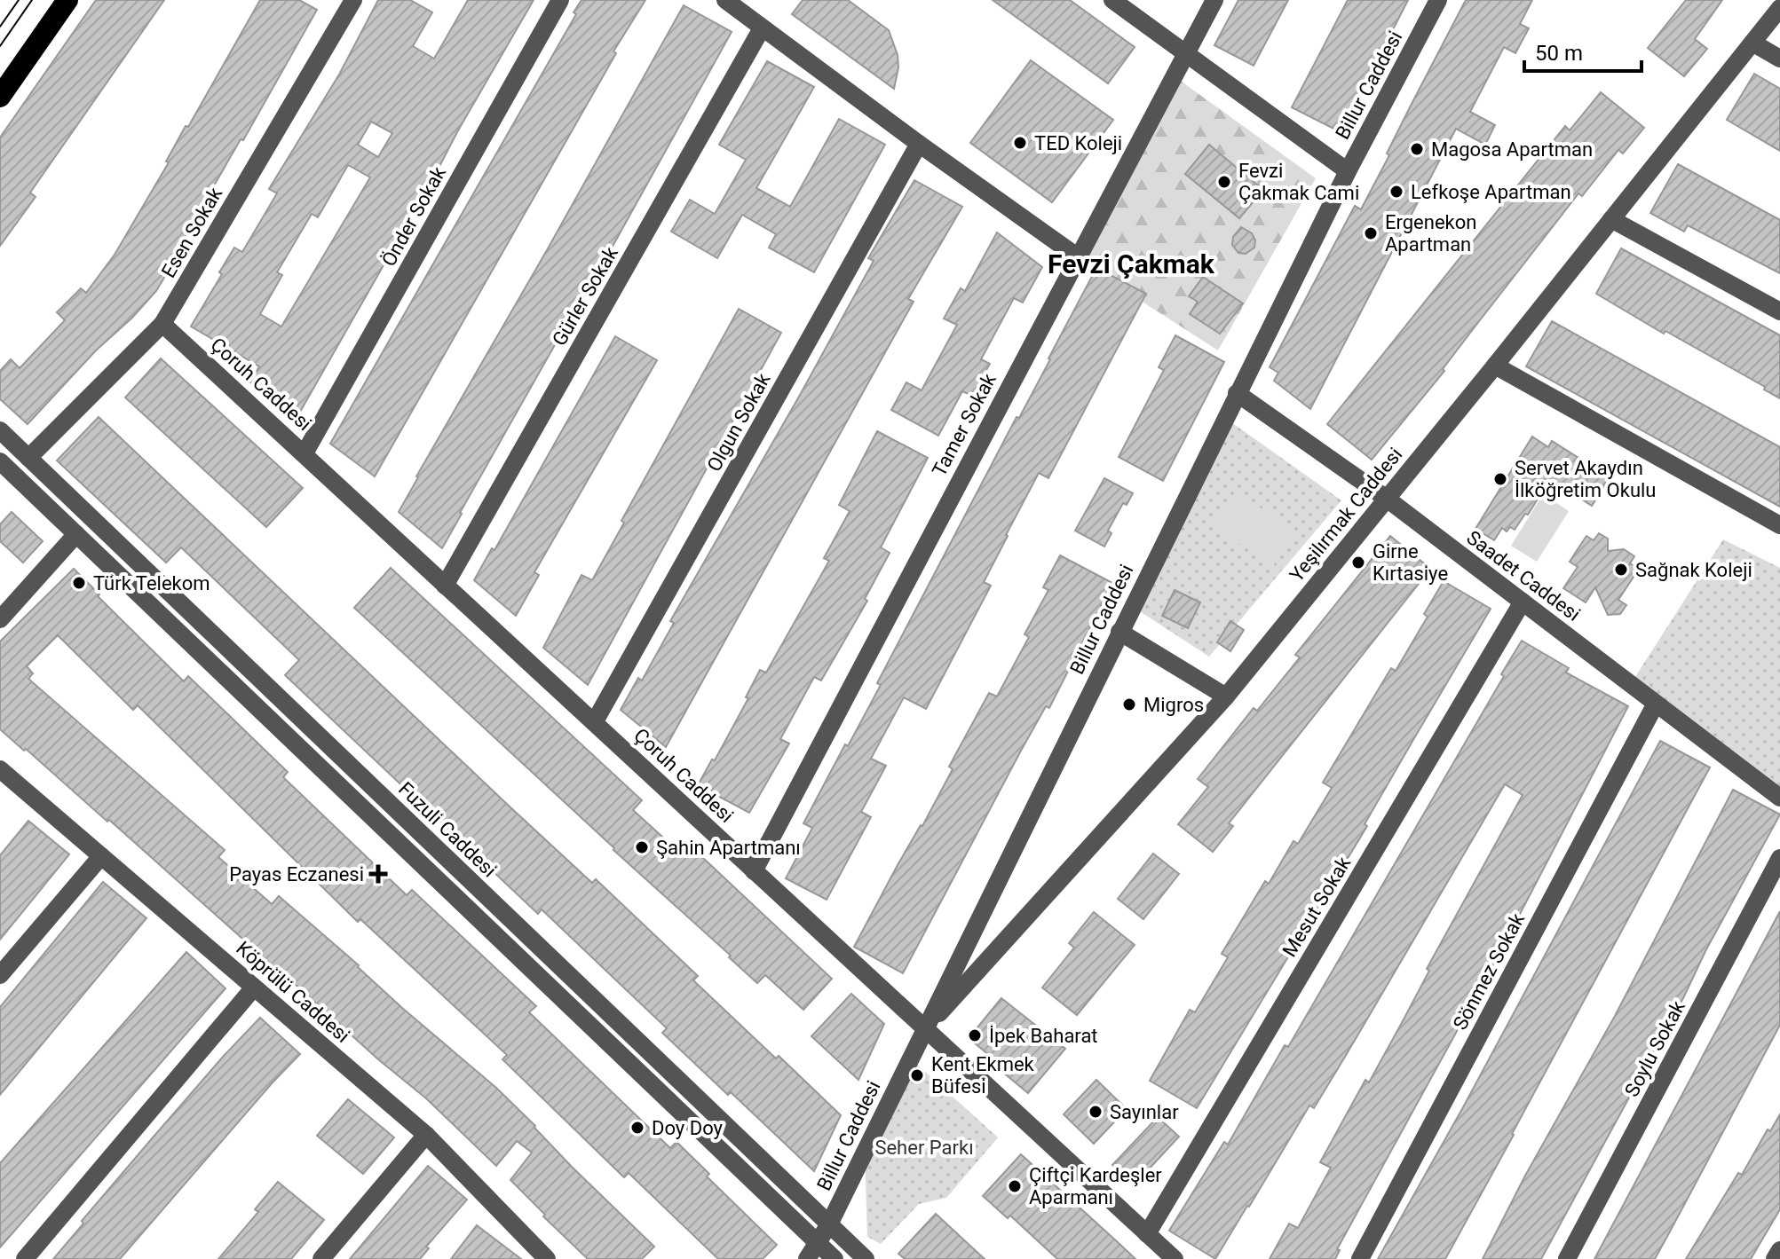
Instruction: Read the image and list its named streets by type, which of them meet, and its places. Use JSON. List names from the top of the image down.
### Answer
{
  "streets": {
    "street": [
      "Billur Caddesi",
      "Önder Sokak",
      "Esen Sokak",
      "Gürler Sokak",
      "Çoruh Caddesi",
      "Olgun Sokak",
      "Tamer Sokak",
      "Yeşilırmak Caddesi",
      "Saadet Caddesi",
      "Fuzuli Caddesi",
      "Mesut Sokak",
      "Sönmez Sokak",
      "Köprülü Caddesi",
      "Soylu Sokak"
    ]
  },
  "crossings": [
    ["Billur Caddesi", "Çoruh Caddesi"],
    ["Billur Caddesi", "Yeşilırmak Caddesi"],
    ["Billur Caddesi", "Saadet Caddesi"],
    ["Billur Caddesi", "Fuzuli Caddesi"],
    ["Önder Sokak", "Çoruh Caddesi"],
    ["Esen Sokak", "Çoruh Caddesi"],
    ["Esen Sokak", "Fuzuli Caddesi"],
    ["Gürler Sokak", "Çoruh Caddesi"],
    ["Çoruh Caddesi", "Olgun Sokak"],
    ["Çoruh Caddesi", "Tamer Sokak"],
    ["Çoruh Caddesi", "Yeşilırmak Caddesi"],
    ["Çoruh Caddesi", "Mesut Sokak"],
    ["Yeşilırmak Caddesi", "Saadet Caddesi"],
    ["Saadet Caddesi", "Mesut Sokak"],
    ["Saadet Caddesi", "Sönmez Sokak"]
  ],
  "districts": ["Fevzi Çakmak"],
  "parks": ["Seher Parkı"],
  "places": {
    "other": [
      "TED Koleji",
      "Magosa Apartman",
      "Fevzi Çakmak Cami",
      "Lefkoşe Apartman",
      "Ergenekon Apartman",
      "Servet Akaydın İlköğretim Okulu",
      "Girne Kırtasiye",
      "Sağnak Koleji",
      "Türk Telekom",
      "Migros",
      "Şahin Apartmanı",
      "İpek Baharat",
      "Kent Ekmek Büfesi",
      "Sayınlar",
      "Doy Doy",
      "Çiftçi Kardeşler Aparmanı"
    ],
    "health": ["Payas Eczanesi"]
  },
  "scale_bar": "50 m"
}
